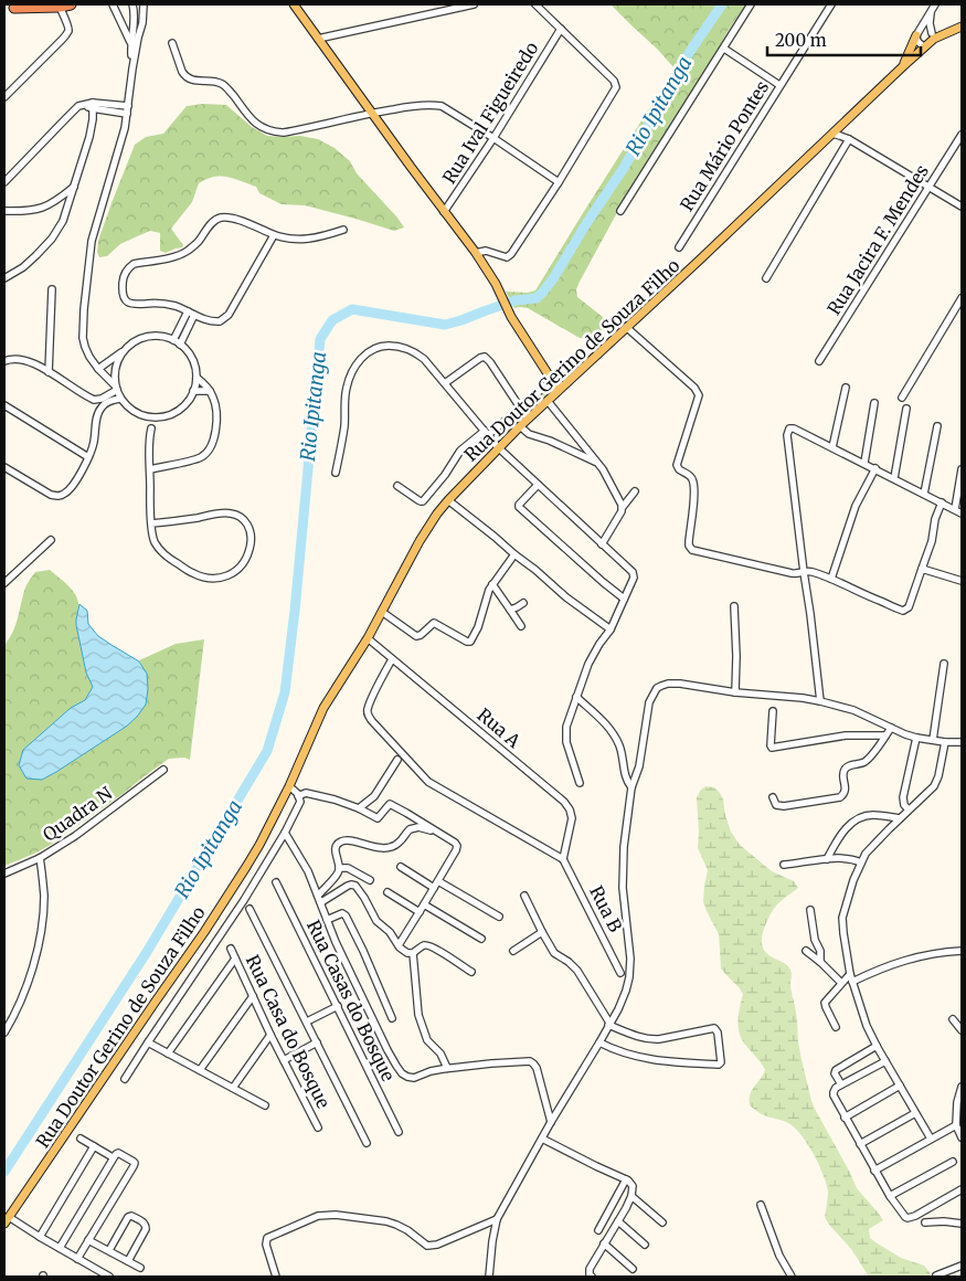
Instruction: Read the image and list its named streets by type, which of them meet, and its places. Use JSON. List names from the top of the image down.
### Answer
{
  "streets": {
    "main road": ["Rua Doutor Gerino de Souza Filho"],
    "street": [
      "Rua Ival Figueiredo",
      "Rua Mário Pontes",
      "Rua Jacira F. Mendes",
      "Rua A",
      "Quadra N",
      "Rua B",
      "Rua Casas do Bosque",
      "Rua Casa do Bosque"
    ]
  },
  "crossings": [
    ["Rua Doutor Gerino de Souza Filho", "Rua A"],
    ["Rua A", "Rua B"]
  ],
  "water": ["Rio Ipitanga"],
  "scale_bar": "200 m"
}
